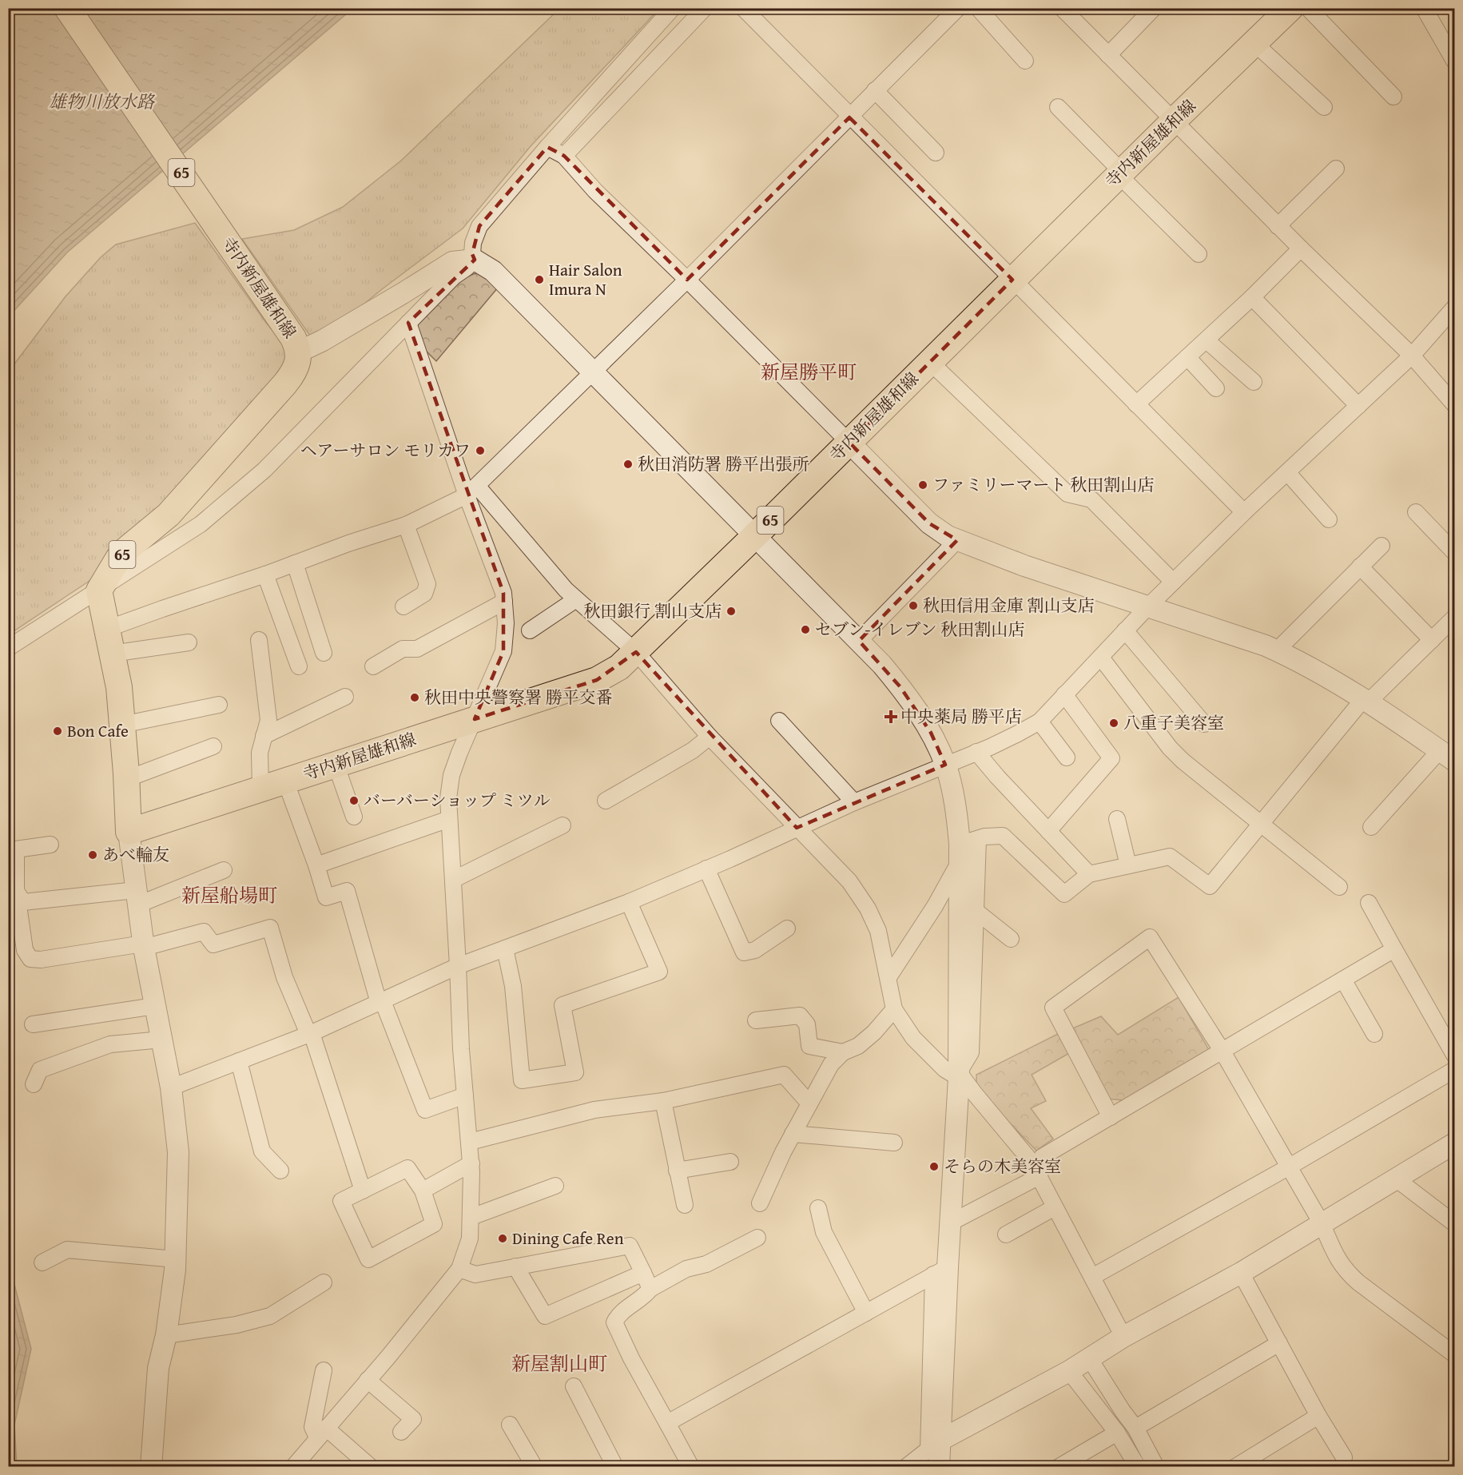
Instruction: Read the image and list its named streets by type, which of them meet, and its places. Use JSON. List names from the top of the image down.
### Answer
{
  "streets": {
    "main road": ["寺内新屋雄和線", "65"]
  },
  "crossings": [
    ["寺内新屋雄和線", "65"]
  ],
  "districts": ["新屋勝平町", "新屋船場町", "新屋割山町"],
  "water": ["雄物川放水路"],
  "places": {
    "other": [
      "Hair Salon Imura N",
      "ヘアーサロン モリカワ",
      "秋田消防署 勝平出張所",
      "ファミリーマート 秋田割山店",
      "秋田信用金庫 割山支店",
      "秋田銀行 割山支店",
      "セブン-イレブン 秋田割山店",
      "秋田中央警察署 勝平交番",
      "八重子美容室",
      "Bon Cafe",
      "バーバーショップ ミツル",
      "あべ輪友",
      "そらの木美容室",
      "Dining Cafe Ren"
    ],
    "health": ["中央薬局 勝平店"]
  }
}
